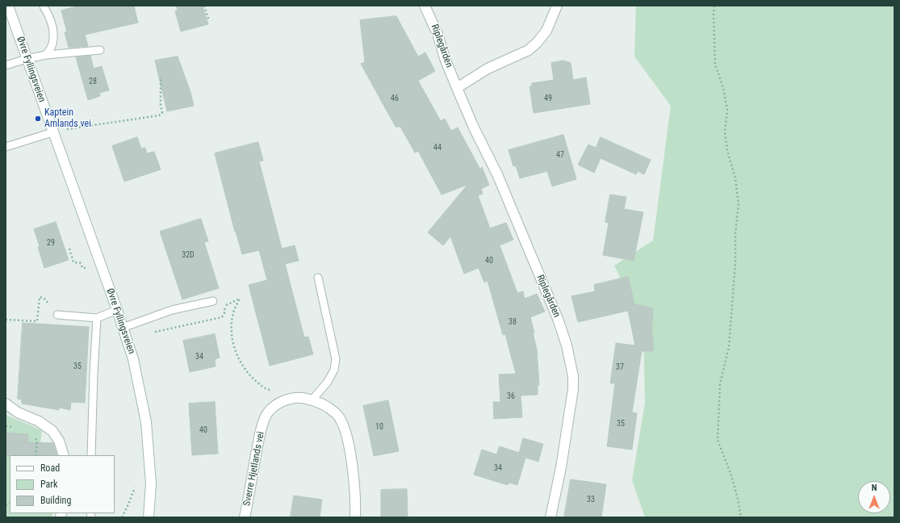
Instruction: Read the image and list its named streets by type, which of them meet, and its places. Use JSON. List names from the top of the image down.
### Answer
{
  "streets": {
    "street": ["Riplegården", "Øvre Fyllingsveien", "Sverre Hjetlands vei"]
  },
  "places": ["Kaptein Amlands vei"],
  "house_numbers": [
    "28",
    "46",
    "49",
    "44",
    "47",
    "29",
    "32D",
    "40",
    "38",
    "34",
    "35",
    "37",
    "36",
    "35",
    "10",
    "40",
    "34",
    "33"
  ],
  "legend": ["Road", "Park", "Building"],
  "north": "top"
}
